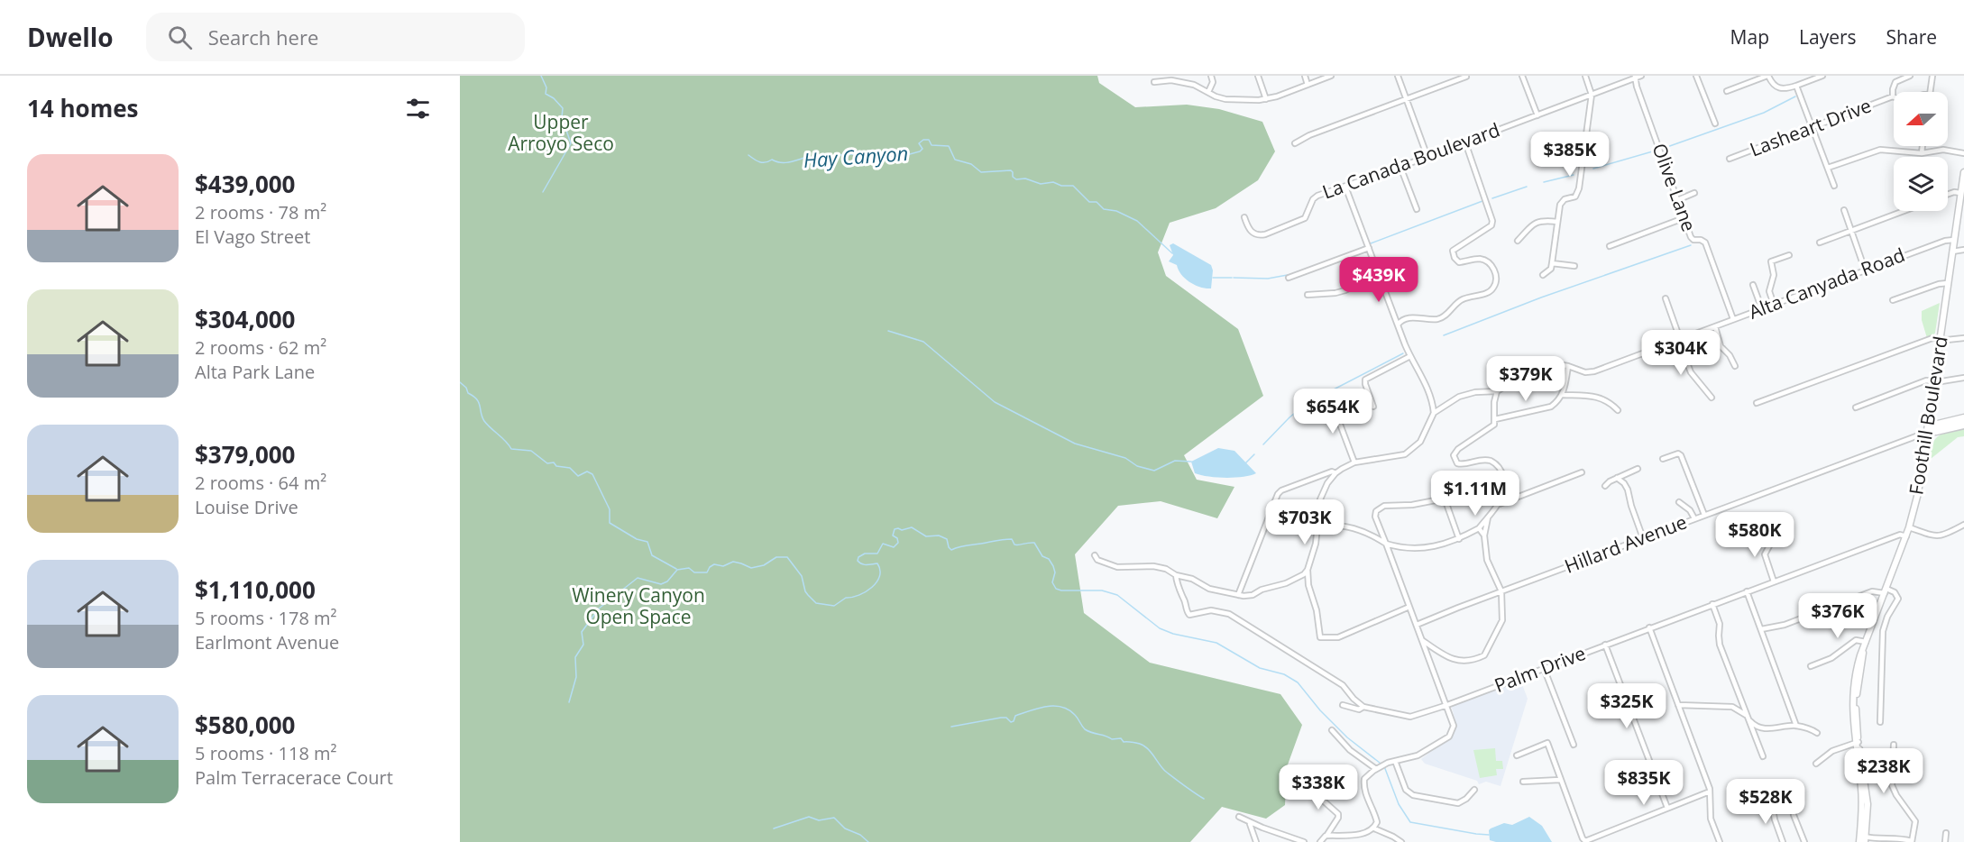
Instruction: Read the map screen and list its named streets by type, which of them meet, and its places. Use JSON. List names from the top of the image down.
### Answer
{
  "streets": {
    "highway": ["Hillard Avenue"],
    "main road": ["Foothill Boulevard"],
    "street": [
      "Lasheart Drive",
      "La Canada Boulevard",
      "Olive Lane",
      "Alta Canyada Road",
      "Palm Drive"
    ]
  },
  "crossings": [
    ["La Canada Boulevard", "Olive Lane"],
    ["Olive Lane", "Alta Canyada Road"],
    ["Alta Canyada Road", "Foothill Boulevard"],
    ["Foothill Boulevard", "Hillard Avenue"],
    ["Foothill Boulevard", "Palm Drive"]
  ],
  "water": ["Hay Canyon"],
  "parks": ["Upper Arroyo Seco", "Winery Canyon Open Space"],
  "north": "left",
  "page": {
    "header": "Dwello",
    "search": "Search here",
    "nav": ["Map", "Layers", "Share"],
    "heading": "14 homes",
    "price": [
      "$385K",
      "$439K",
      "$304K",
      "$379K",
      "$654K",
      "$1.11M",
      "$703K",
      "$580K",
      "$376K",
      "$325K",
      "$238K",
      "$835K",
      "$338K",
      "$528K"
    ],
    "list": [
      {
        "name": "$439,000",
        "note": "2 rooms · 78 m² · El Vago Street"
      },
      {
        "name": "$304,000",
        "note": "2 rooms · 62 m² · Alta Park Lane"
      },
      {
        "name": "$379,000",
        "note": "2 rooms · 64 m² · Louise Drive"
      },
      {
        "name": "$1,110,000",
        "note": "5 rooms · 178 m² · Earlmont Avenue"
      },
      {
        "name": "$580,000",
        "note": "5 rooms · 118 m² · Palm Terracerace Court"
      }
    ]
  }
}
